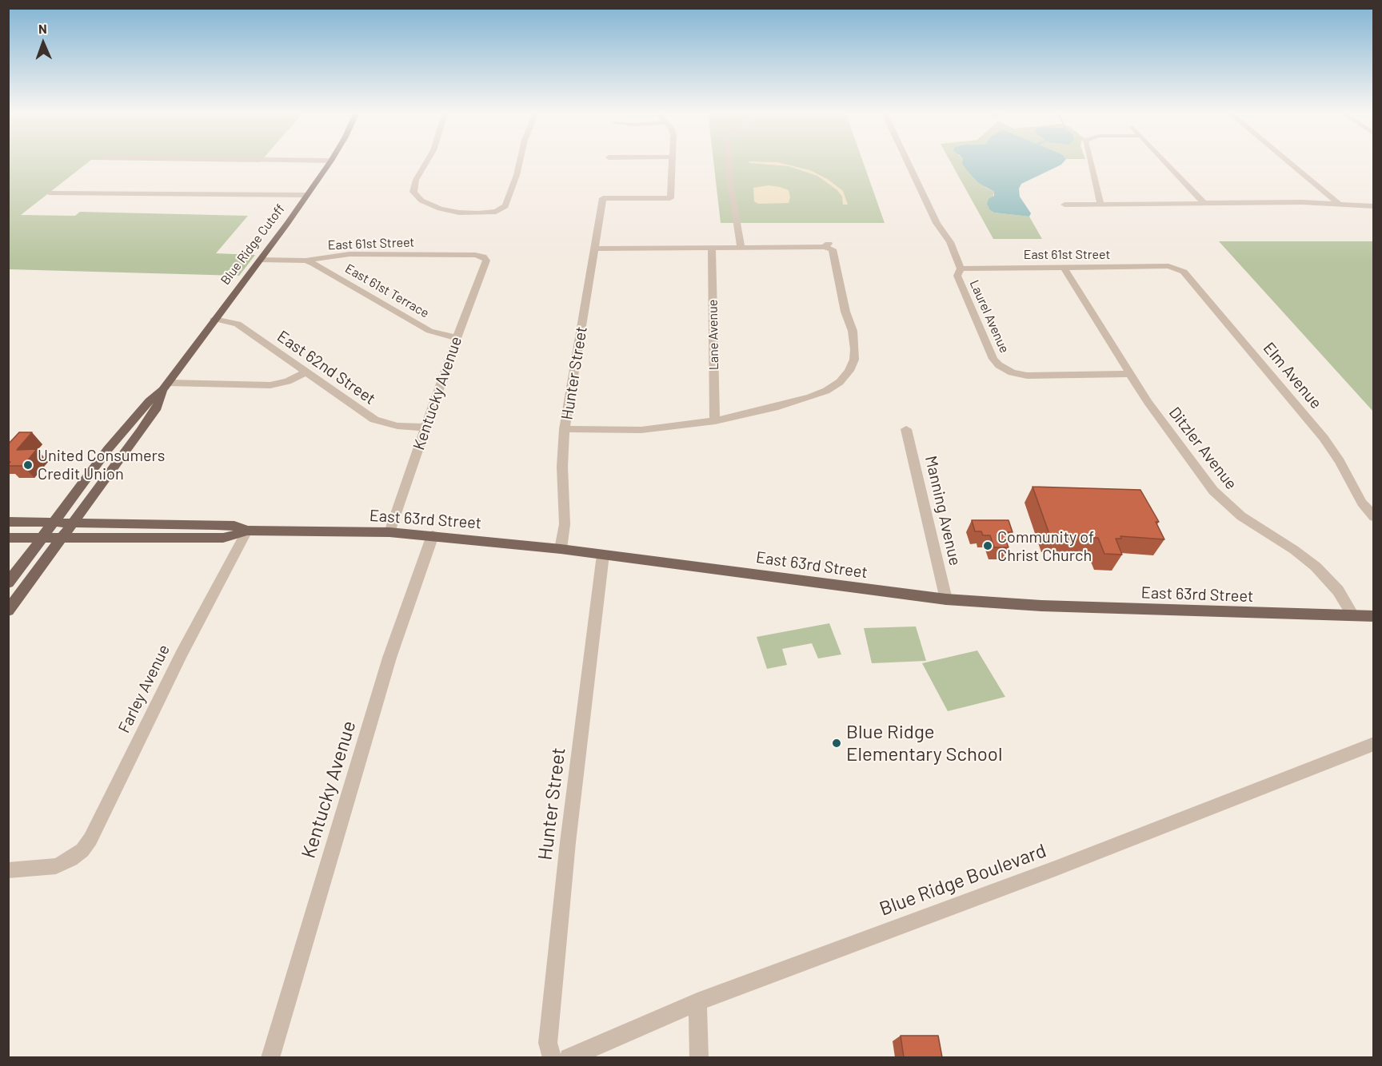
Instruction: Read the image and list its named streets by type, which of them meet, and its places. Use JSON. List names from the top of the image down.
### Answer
{
  "streets": {
    "main road": ["Blue Ridge Cutoff", "East 63rd Street"],
    "street": [
      "East 61st Street",
      "East 61st Terrace",
      "Laurel Avenue",
      "Lane Avenue",
      "East 62nd Street",
      "Hunter Street",
      "Elm Avenue",
      "Kentucky Avenue",
      "Ditzler Avenue",
      "Manning Avenue",
      "Farley Avenue",
      "Blue Ridge Boulevard"
    ]
  },
  "crossings": [
    ["East 61st Street", "Blue Ridge Cutoff"],
    ["East 61st Street", "East 61st Terrace"],
    ["East 61st Street", "Laurel Avenue"],
    ["East 61st Street", "Elm Avenue"],
    ["East 61st Street", "Kentucky Avenue"],
    ["East 61st Street", "Ditzler Avenue"],
    ["Blue Ridge Cutoff", "East 62nd Street"],
    ["Blue Ridge Cutoff", "East 63rd Street"],
    ["East 61st Terrace", "Kentucky Avenue"],
    ["Laurel Avenue", "Ditzler Avenue"],
    ["East 62nd Street", "Kentucky Avenue"],
    ["Hunter Street", "East 63rd Street"],
    ["Kentucky Avenue", "East 63rd Street"],
    ["Ditzler Avenue", "East 63rd Street"],
    ["Manning Avenue", "East 63rd Street"],
    ["East 63rd Street", "Farley Avenue"]
  ],
  "places": ["United Consumers Credit Union", "Community of Christ Church", "Blue Ridge Elementary School"],
  "north": "top"
}
